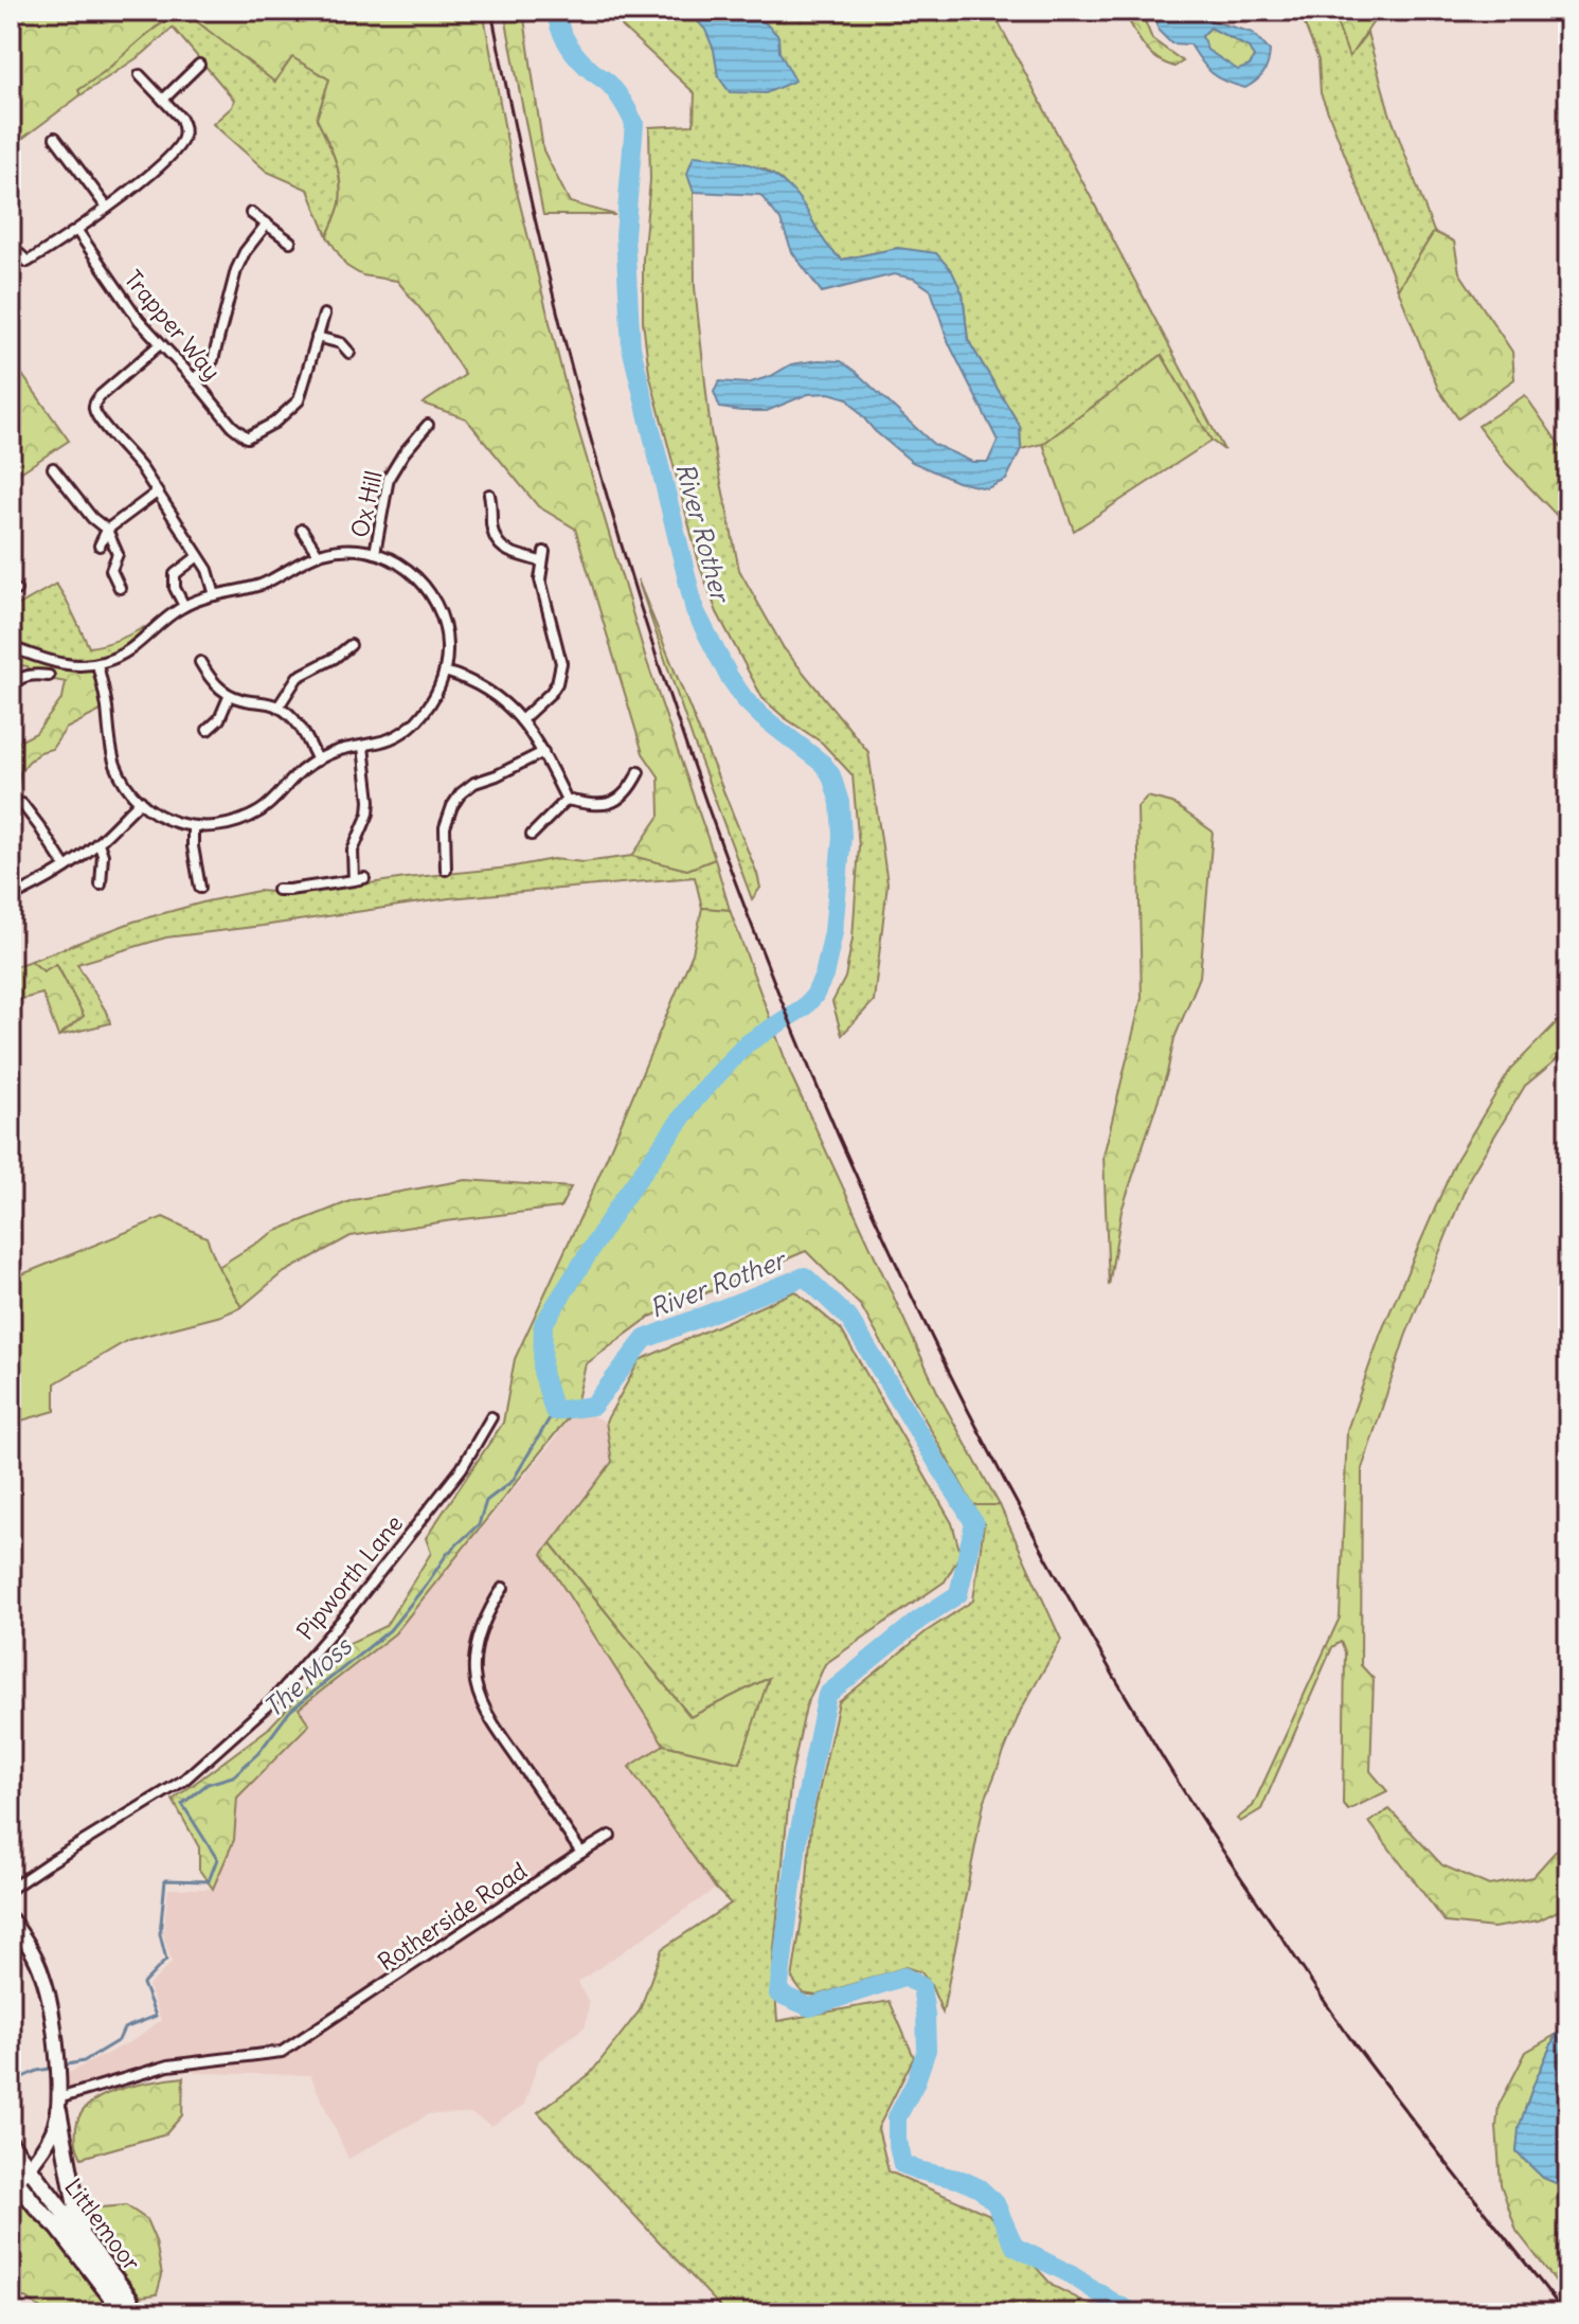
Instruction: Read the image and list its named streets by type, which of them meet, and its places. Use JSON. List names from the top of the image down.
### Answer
{
  "streets": {
    "main road": ["Littlemoor"],
    "street": [
      "Trapper Way",
      "Ox Hill",
      "Pipworth Lane",
      "Rotherside Road"
    ]
  },
  "water": ["River Rother", "The Moss"]
}
